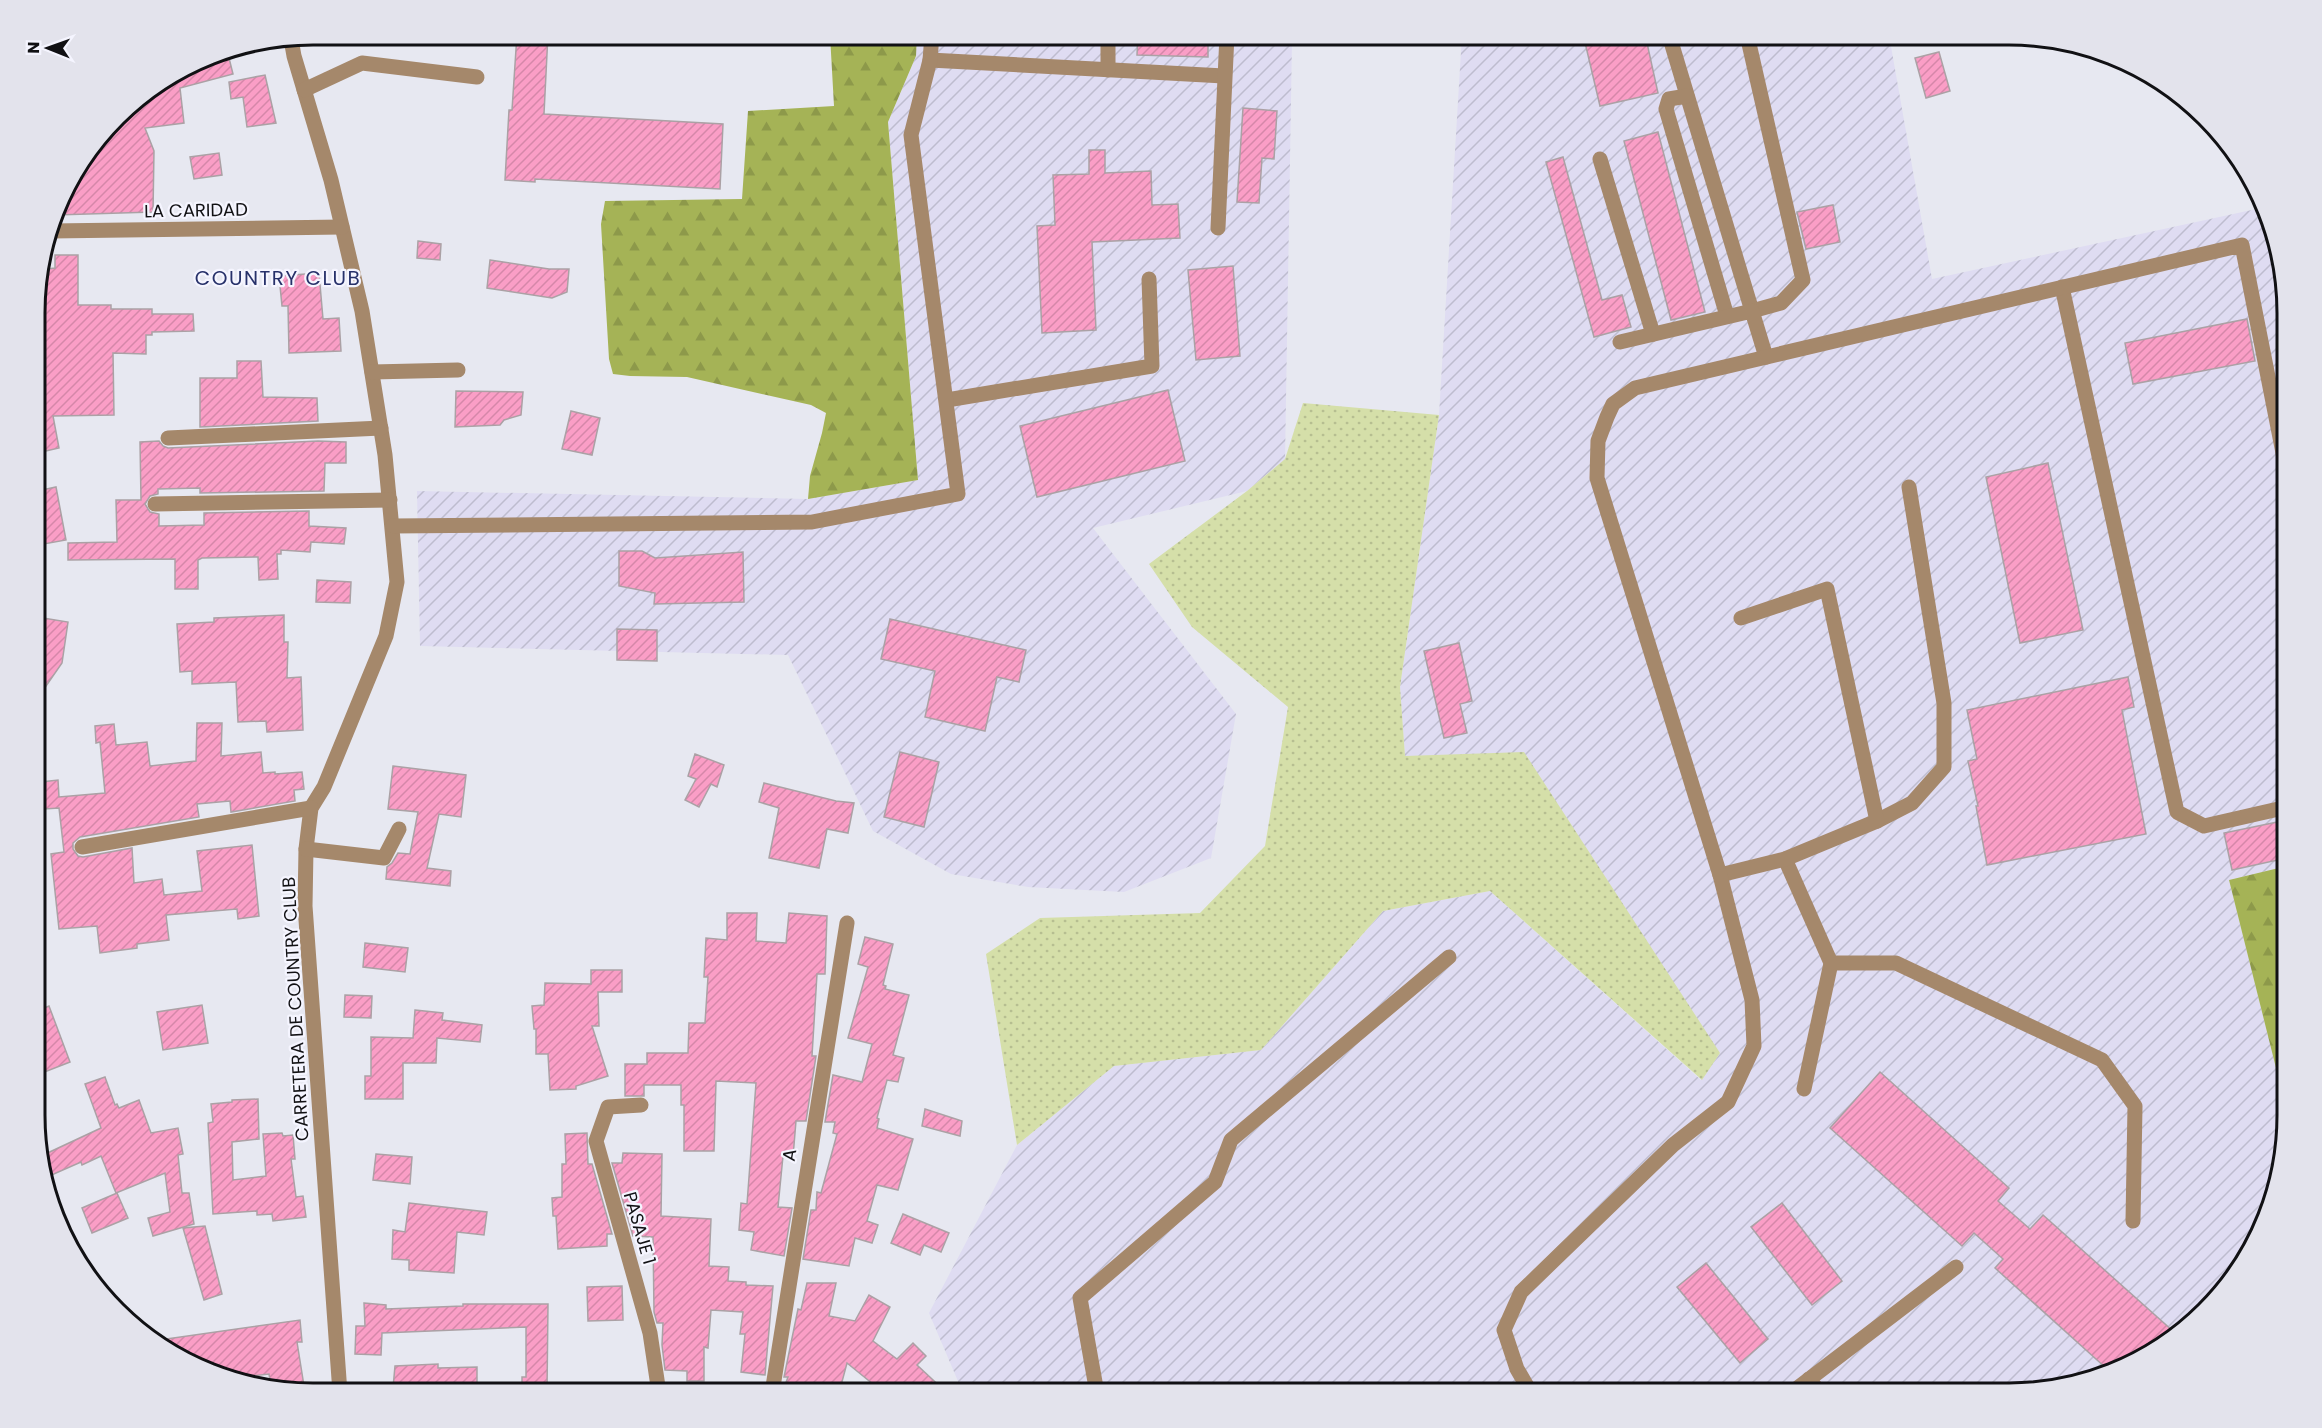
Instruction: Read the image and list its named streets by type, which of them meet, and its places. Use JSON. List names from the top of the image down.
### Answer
{
  "streets": {
    "street": [
      "LA CARIDAD",
      "CARRETERA DE COUNTRY CLUB",
      "A",
      "PASAJE 1"
    ]
  },
  "crossings": [
    ["LA CARIDAD", "CARRETERA DE COUNTRY CLUB"]
  ],
  "districts": ["COUNTRY CLUB"],
  "north": "left"
}
